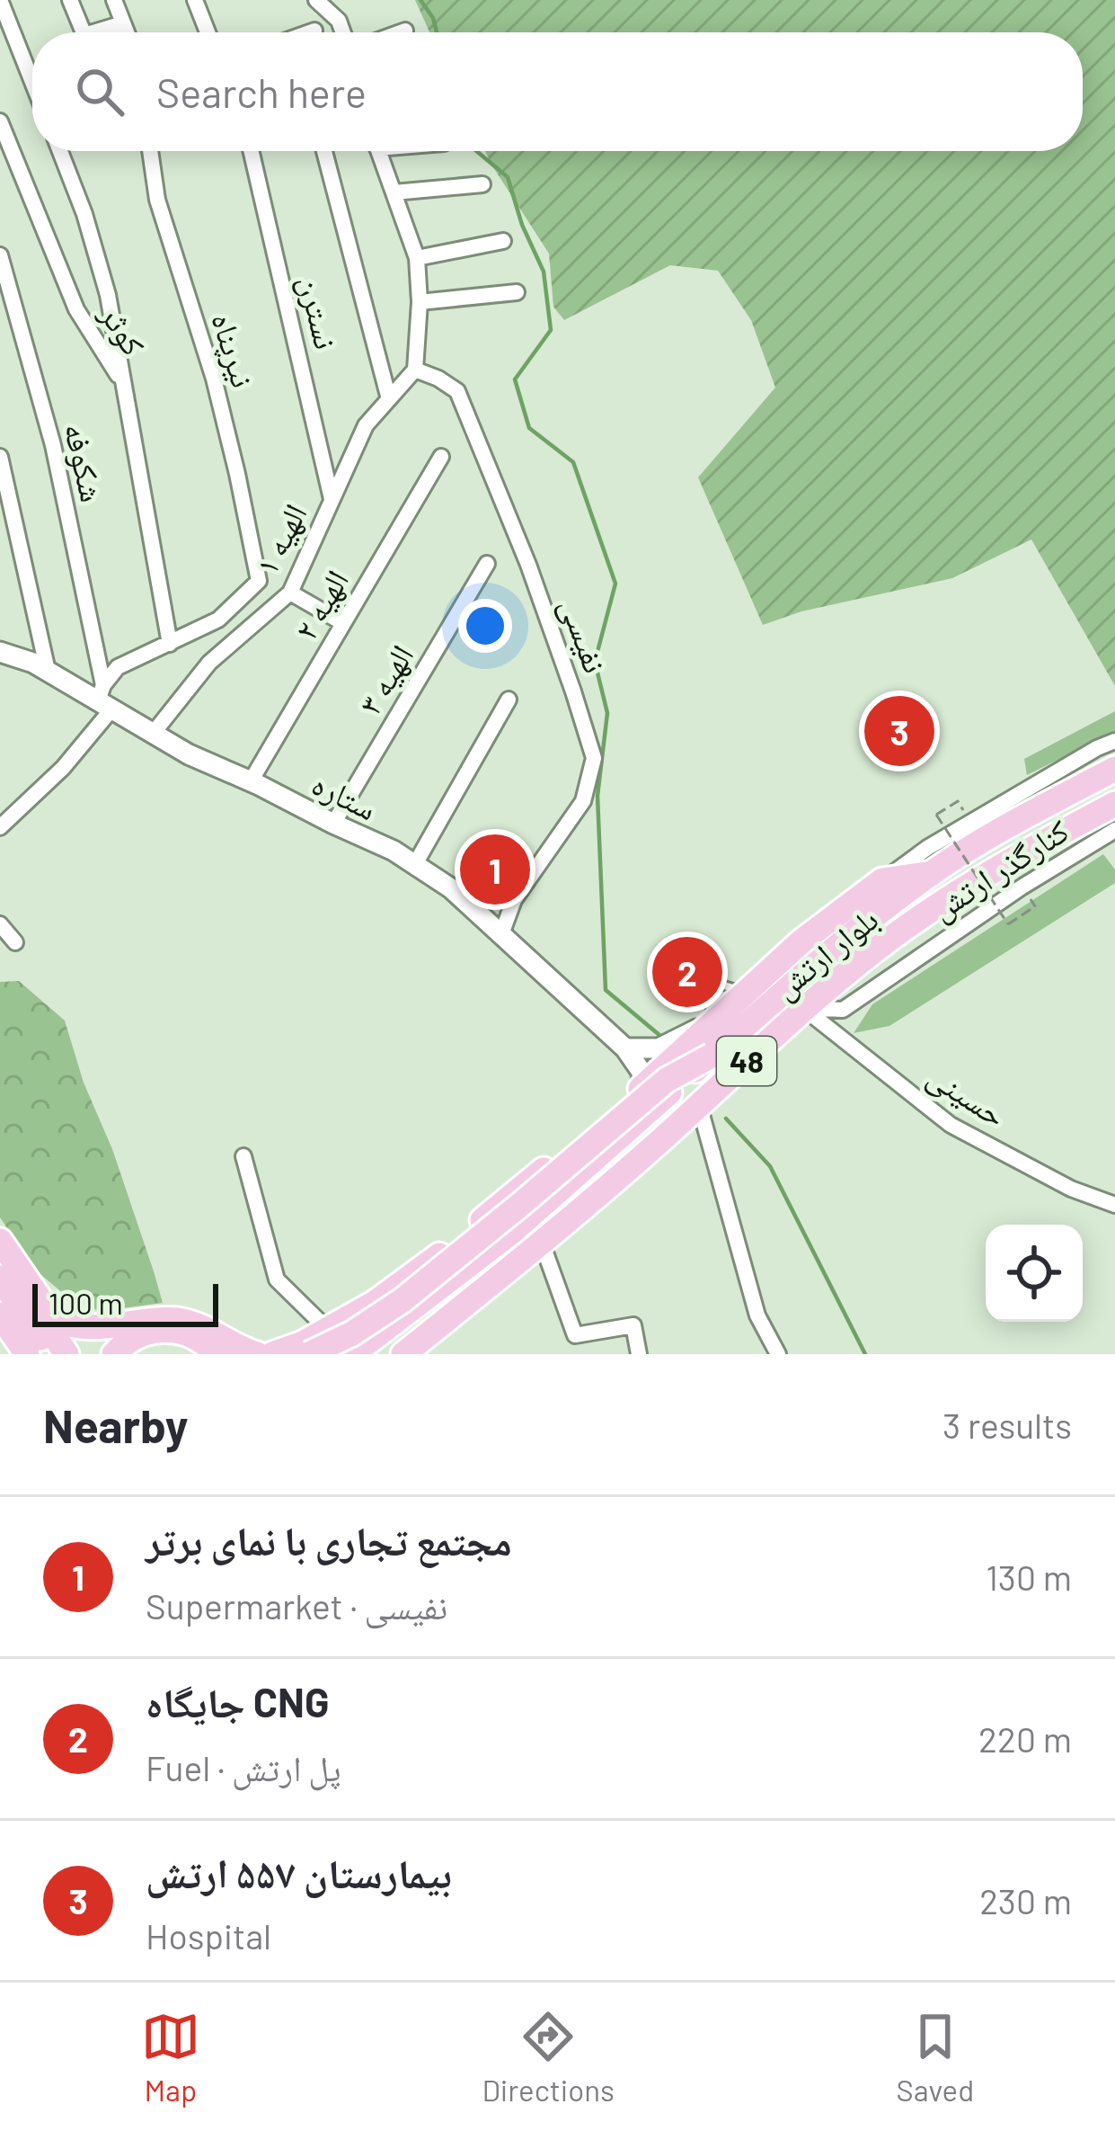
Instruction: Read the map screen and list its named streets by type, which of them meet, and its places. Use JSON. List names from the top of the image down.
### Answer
{
  "streets": {
    "highway": ["بلوار ارتش", "48"],
    "street": [
      "نسترن",
      "کوثر",
      "نیرپناه",
      "شکوفه",
      "الهیه ۱",
      "الهیه ۲",
      "نفیسی",
      "الهیه ۳",
      "ستاره",
      "کنارگذر ارتش",
      "حسینی"
    ]
  },
  "crossings": [
    ["نسترن", "الهیه ۱"],
    ["کوثر", "نیرپناه"],
    ["شکوفه", "ستاره"],
    ["الهیه ۱", "نفیسی"],
    ["الهیه ۱", "ستاره"],
    ["الهیه ۲", "ستاره"],
    ["نفیسی", "ستاره"],
    ["الهیه ۳", "ستاره"],
    ["کنارگذر ارتش", "بلوار ارتش"],
    ["کنارگذر ارتش", "حسینی"],
    ["بلوار ارتش", "48"],
    ["بلوار ارتش", "حسینی"]
  ],
  "scale_bar": "100 m",
  "page": {
    "search": "Search here",
    "pins": ["3", "1", "2"],
    "scale": "100 m",
    "heading": ["Nearby", "3 results"],
    "list": [
      {
        "mark": "1",
        "name": "مجتمع تجاری با نمای برتر",
        "note": "Supermarket · نفیسی",
        "value": "130 m"
      },
      {
        "mark": "2",
        "name": "جایگاه CNG",
        "note": "Fuel · پل ارتش",
        "value": "220 m"
      },
      {
        "mark": "3",
        "name": "بیمارستان ۵۵۷ ارتش",
        "note": "Hospital",
        "value": "230 m"
      }
    ],
    "nav": ["Map", "Directions", "Saved"]
  }
}
